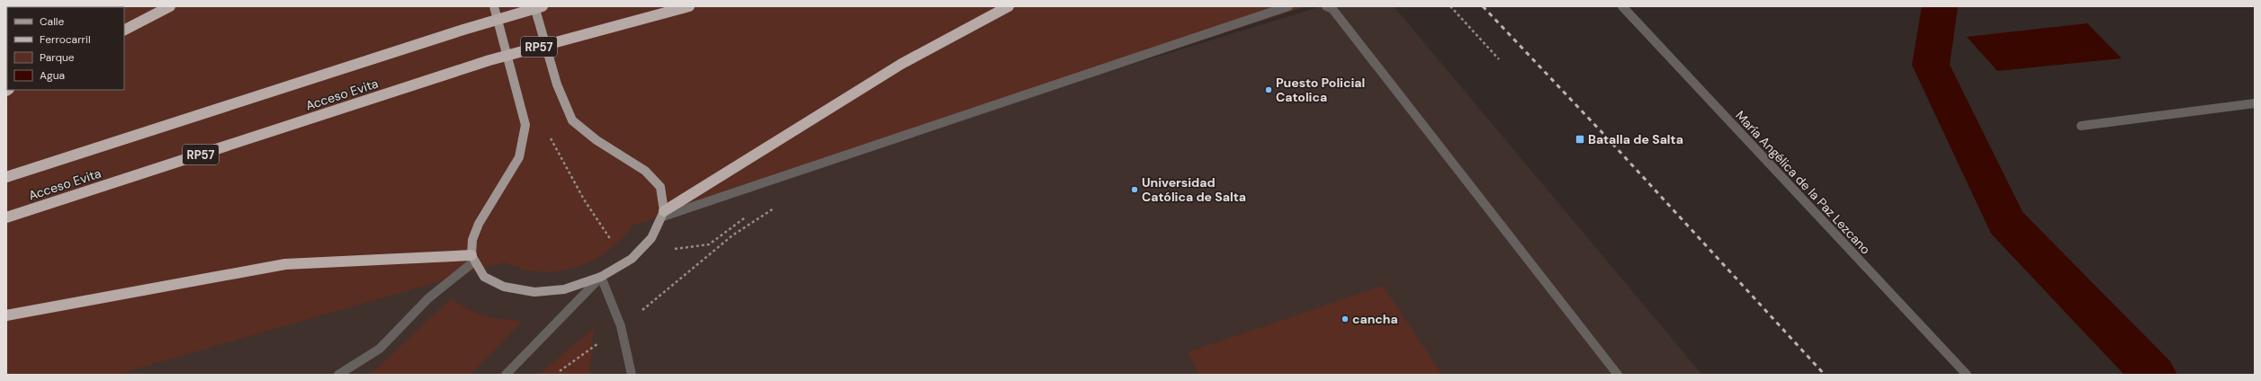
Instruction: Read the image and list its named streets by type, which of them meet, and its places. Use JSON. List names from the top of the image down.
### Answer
{
  "streets": {
    "highway": ["RP57", "Acceso Evita"],
    "street": ["María Angélica de la Paz Lezcano"]
  },
  "places": {
    "other": ["Puesto Policial Catolica", "Universidad Católica de Salta", "cancha"],
    "transit": ["Batalla de Salta"]
  },
  "legend": [
    "Calle",
    "Ferrocarril",
    "Parque",
    "Agua"
  ]
}
